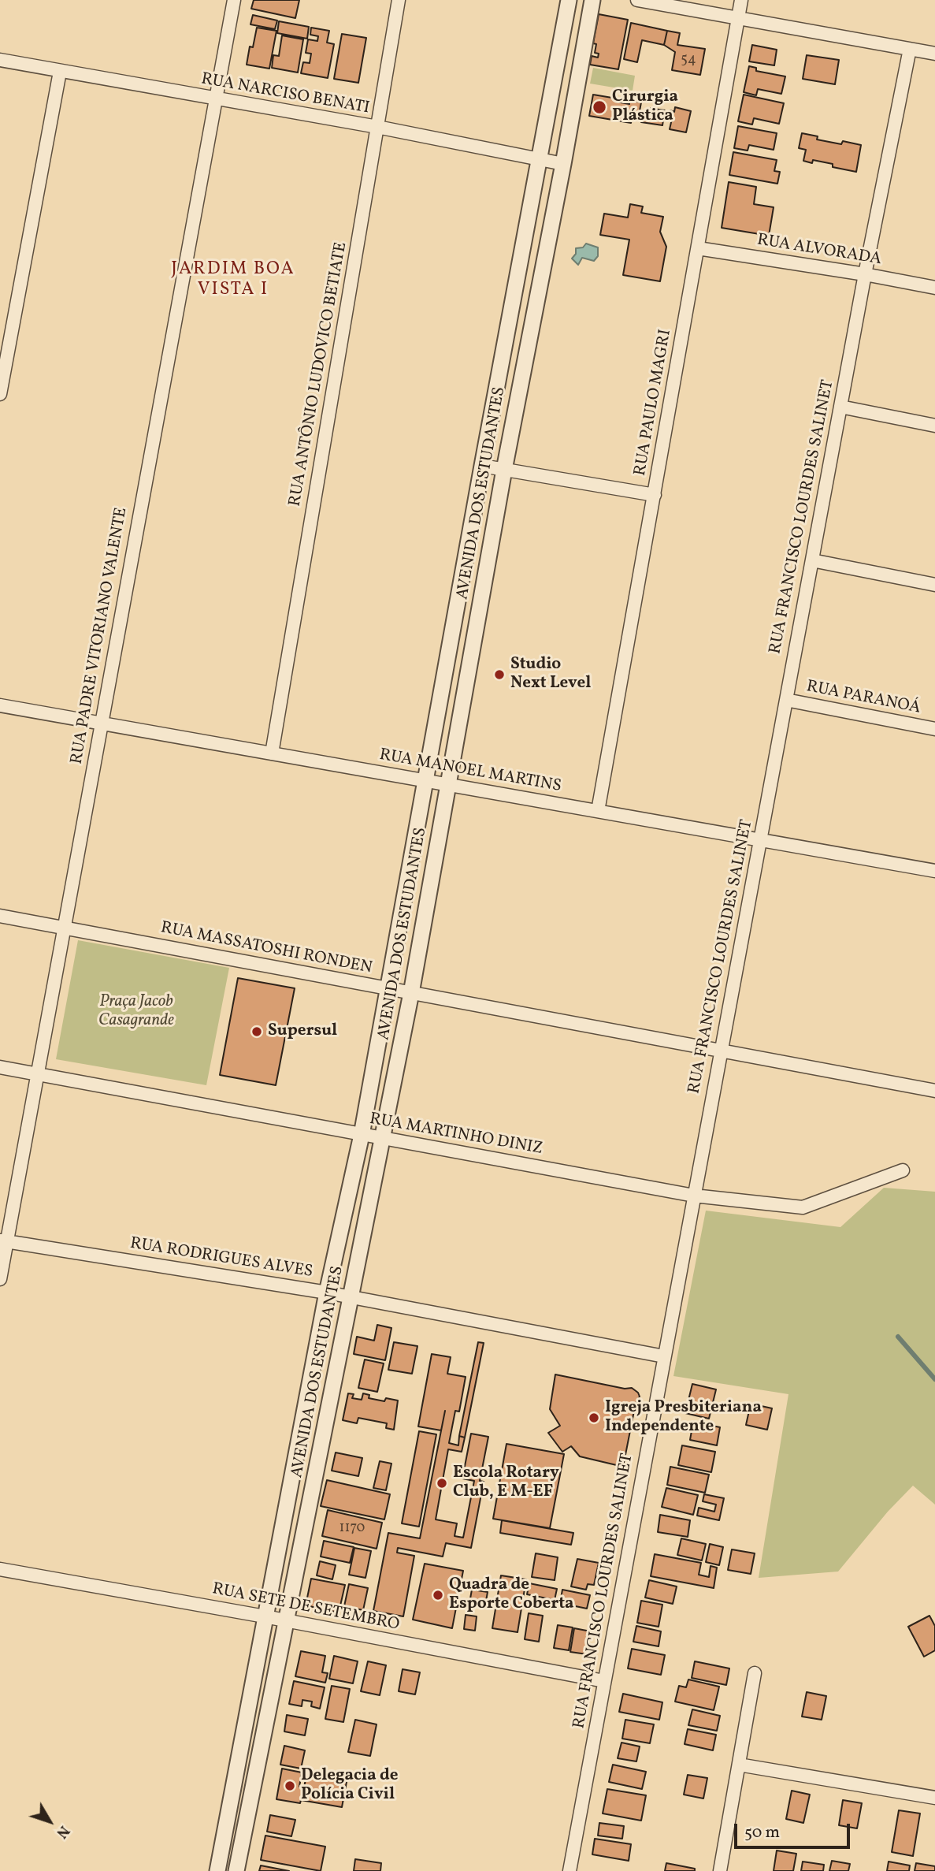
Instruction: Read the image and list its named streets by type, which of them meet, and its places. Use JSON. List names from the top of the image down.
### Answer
{
  "streets": {
    "street": [
      "RUA NARCISO BENATI",
      "RUA ALVORADA",
      "RUA ANTÔNIO LUDOVICO BETIATE",
      "RUA PAULO MAGRI",
      "AVENIDA DOS ESTUDANTES",
      "RUA FRANCISCO LOURDES SALINET",
      "RUA PADRE VITORIANO VALENTE",
      "RUA PARANOÁ",
      "RUA MANOEL MARTINS",
      "RUA MASSATOSHI RONDEN",
      "RUA MARTINHO DINIZ",
      "RUA RODRIGUES ALVES",
      "RUA SETE DE SETEMBRO"
    ]
  },
  "crossings": [
    ["RUA NARCISO BENATI", "RUA ANTÔNIO LUDOVICO BETIATE"],
    ["RUA NARCISO BENATI", "AVENIDA DOS ESTUDANTES"],
    ["RUA NARCISO BENATI", "RUA PADRE VITORIANO VALENTE"],
    ["RUA ALVORADA", "RUA PAULO MAGRI"],
    ["RUA ALVORADA", "RUA FRANCISCO LOURDES SALINET"],
    ["RUA ANTÔNIO LUDOVICO BETIATE", "RUA MANOEL MARTINS"],
    ["RUA PAULO MAGRI", "RUA MANOEL MARTINS"],
    ["AVENIDA DOS ESTUDANTES", "RUA MANOEL MARTINS"],
    ["AVENIDA DOS ESTUDANTES", "RUA MASSATOSHI RONDEN"],
    ["AVENIDA DOS ESTUDANTES", "RUA MARTINHO DINIZ"],
    ["AVENIDA DOS ESTUDANTES", "RUA RODRIGUES ALVES"],
    ["AVENIDA DOS ESTUDANTES", "RUA SETE DE SETEMBRO"],
    ["RUA FRANCISCO LOURDES SALINET", "RUA PARANOÁ"],
    ["RUA FRANCISCO LOURDES SALINET", "RUA MANOEL MARTINS"],
    ["RUA FRANCISCO LOURDES SALINET", "RUA MASSATOSHI RONDEN"],
    ["RUA FRANCISCO LOURDES SALINET", "RUA MARTINHO DINIZ"],
    ["RUA FRANCISCO LOURDES SALINET", "RUA RODRIGUES ALVES"],
    ["RUA FRANCISCO LOURDES SALINET", "RUA SETE DE SETEMBRO"],
    ["RUA PADRE VITORIANO VALENTE", "RUA MANOEL MARTINS"],
    ["RUA PADRE VITORIANO VALENTE", "RUA MASSATOSHI RONDEN"],
    ["RUA PADRE VITORIANO VALENTE", "RUA MARTINHO DINIZ"],
    ["RUA PADRE VITORIANO VALENTE", "RUA RODRIGUES ALVES"]
  ],
  "districts": ["JARDIM BOA VISTA I"],
  "parks": ["Praça Jacob Casagrande"],
  "places": [
    "Cirurgia Plástica",
    "Studio Next Level",
    "Supersul",
    "Igreja Presbiteriana Independente",
    "Escola Rotary Club, E M-EF",
    "Quadra de Esporte Coberta",
    "Delegacia de Polícia Civil"
  ],
  "house_numbers": ["54", "1170"],
  "scale_bar": "50 m",
  "north": "bottom right"
}
